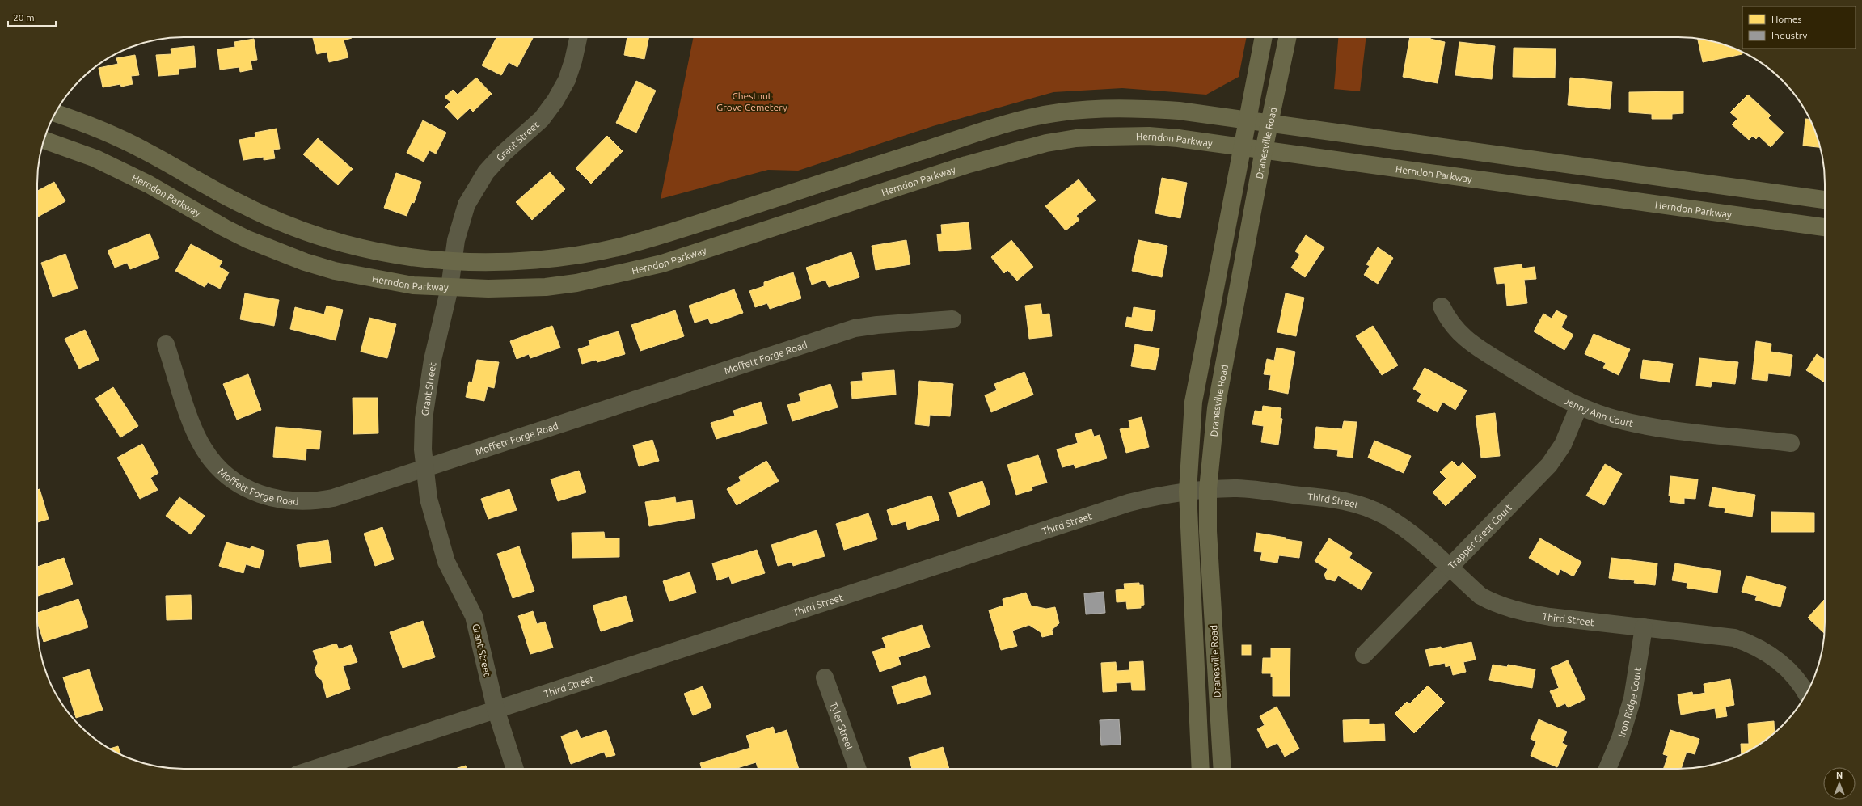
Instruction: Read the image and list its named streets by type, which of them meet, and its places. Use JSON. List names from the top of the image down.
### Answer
{
  "streets": {
    "main road": ["Herndon Parkway", "Dranesville Road"],
    "street": [
      "Grant Street",
      "Moffett Forge Road",
      "Jenny Ann Court",
      "Third Street",
      "Trapper Crest Court",
      "Iron Ridge Court",
      "Tyler Street"
    ]
  },
  "crossings": [
    ["Herndon Parkway", "Grant Street"],
    ["Herndon Parkway", "Dranesville Road"],
    ["Grant Street", "Moffett Forge Road"],
    ["Grant Street", "Third Street"],
    ["Dranesville Road", "Third Street"],
    ["Jenny Ann Court", "Trapper Crest Court"],
    ["Third Street", "Trapper Crest Court"],
    ["Third Street", "Iron Ridge Court"]
  ],
  "parks": ["Chestnut Grove Cemetery"],
  "legend": ["Homes", "Industry"],
  "scale_bar": "20 m",
  "north": "top"
}
